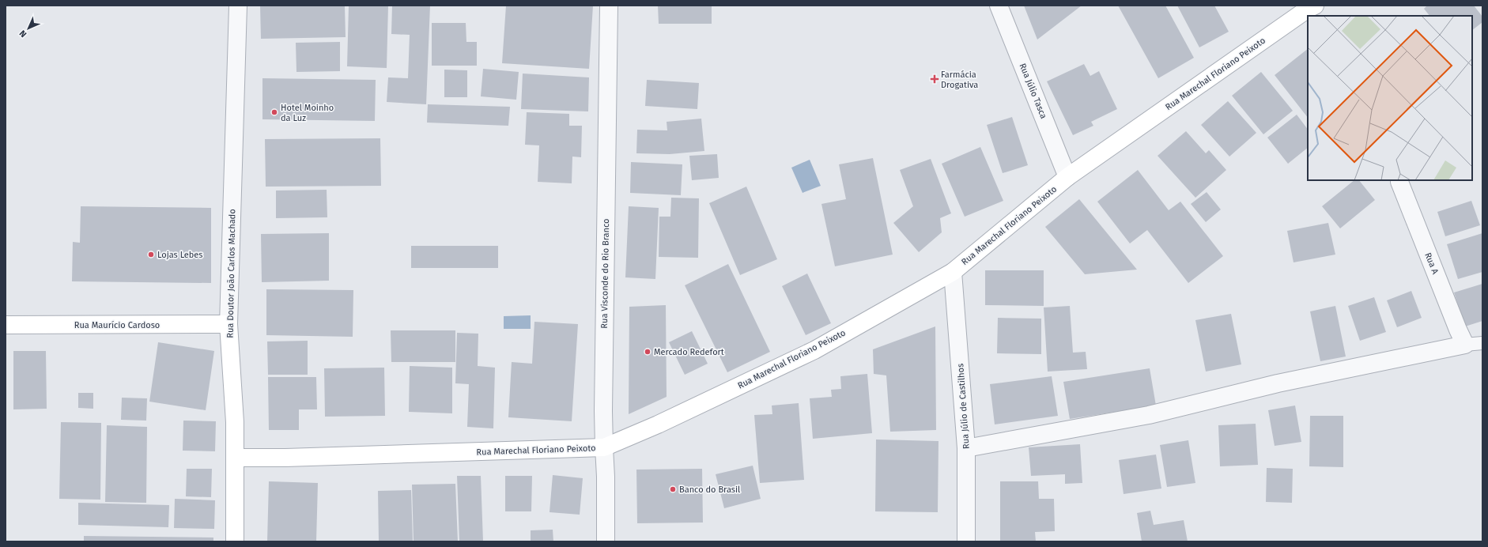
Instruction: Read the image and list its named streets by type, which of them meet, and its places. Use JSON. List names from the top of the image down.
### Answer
{
  "streets": {
    "main road": ["Rua Marechal Floriano Peixoto", "Rua Doutor João Carlos Machado", "Rua Maurício Cardoso"],
    "street": [
      "Rua Júlio Tasca",
      "Rua A",
      "Rua Visconde do Rio Branco",
      "Rua Júlio de Castilhos"
    ]
  },
  "crossings": [
    ["Rua Marechal Floriano Peixoto", "Rua Júlio Tasca"],
    ["Rua Marechal Floriano Peixoto", "Rua Doutor João Carlos Machado"],
    ["Rua Marechal Floriano Peixoto", "Rua Visconde do Rio Branco"],
    ["Rua Marechal Floriano Peixoto", "Rua Júlio de Castilhos"],
    ["Rua Doutor João Carlos Machado", "Rua Maurício Cardoso"]
  ],
  "places": {
    "health": ["Farmácia Drogativa"],
    "other": [
      "Hotel Moinho da Luz",
      "Lojas Lebes",
      "Mercado Redefort",
      "Banco do Brasil"
    ]
  },
  "north": "bottom left"
}
